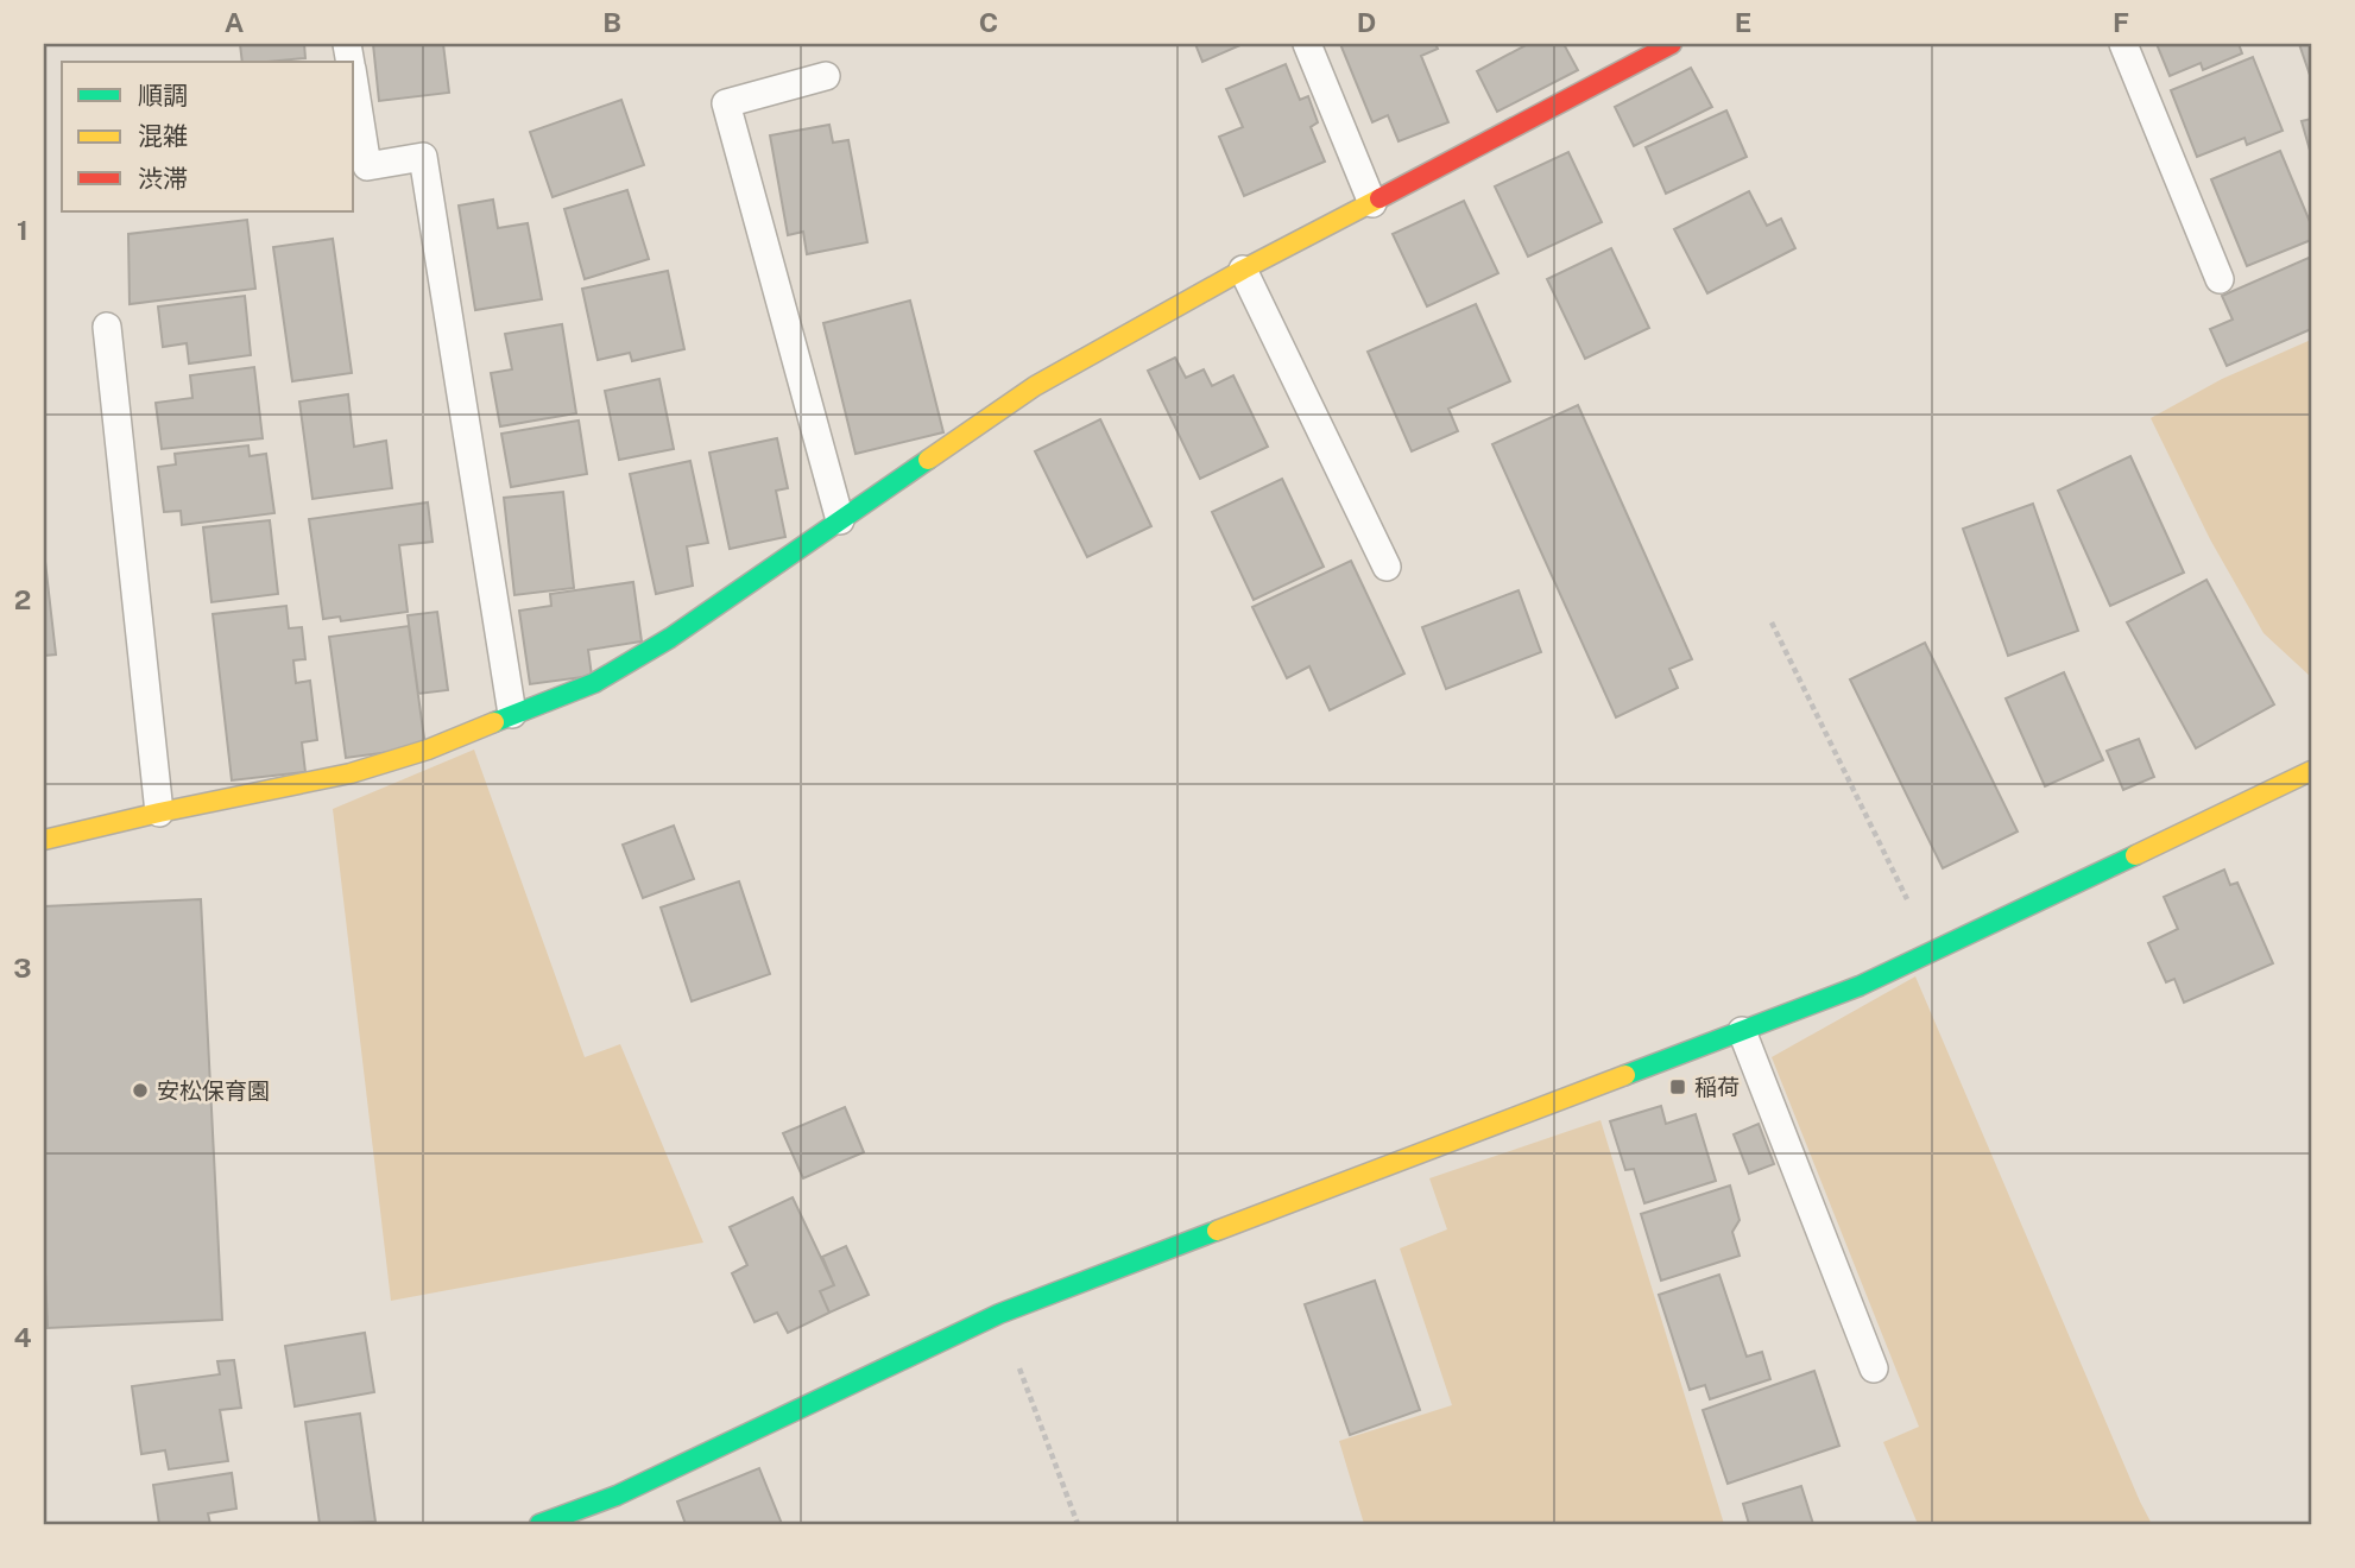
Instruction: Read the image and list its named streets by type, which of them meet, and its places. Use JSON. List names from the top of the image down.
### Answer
{
  "places": {
    "transit": ["稲荷"],
    "other": ["安松保育園"]
  },
  "legend": ["順調", "混雑", "渋滞"],
  "grid": {
    "columns": [
      "A",
      "B",
      "C",
      "D",
      "E",
      "F"
    ],
    "rows": [
      "1",
      "2",
      "3",
      "4"
    ]
  }
}
